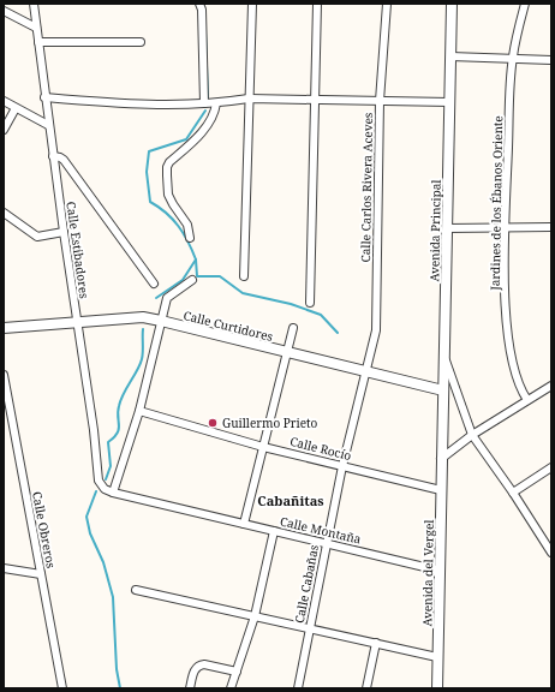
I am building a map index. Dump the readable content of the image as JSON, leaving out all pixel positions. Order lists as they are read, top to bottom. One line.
{"streets":{"street":["Calle Carlos Rivera Aceves","Jardines de los Ébanos Oriente","Avenida Principal","Calle Estibadores","Calle Curtidores","Calle Rocío","Calle Obreros","Calle Montaña","Avenida del Vergel","Calle Cabañas"]},"crossings":[["Calle Carlos Rivera Aceves","Calle Curtidores"],["Calle Carlos Rivera Aceves","Calle Cabañas"],["Avenida Principal","Calle Curtidores"],["Avenida Principal","Avenida del Vergel"],["Calle Estibadores","Calle Curtidores"],["Calle Estibadores","Calle Montaña"],["Calle Curtidores","Calle Cabañas"],["Calle Rocío","Avenida del Vergel"],["Calle Rocío","Calle Cabañas"],["Calle Montaña","Avenida del Vergel"],["Calle Montaña","Calle Cabañas"]],"districts":["Cabañitas"],"places":["Guillermo Prieto"]}
